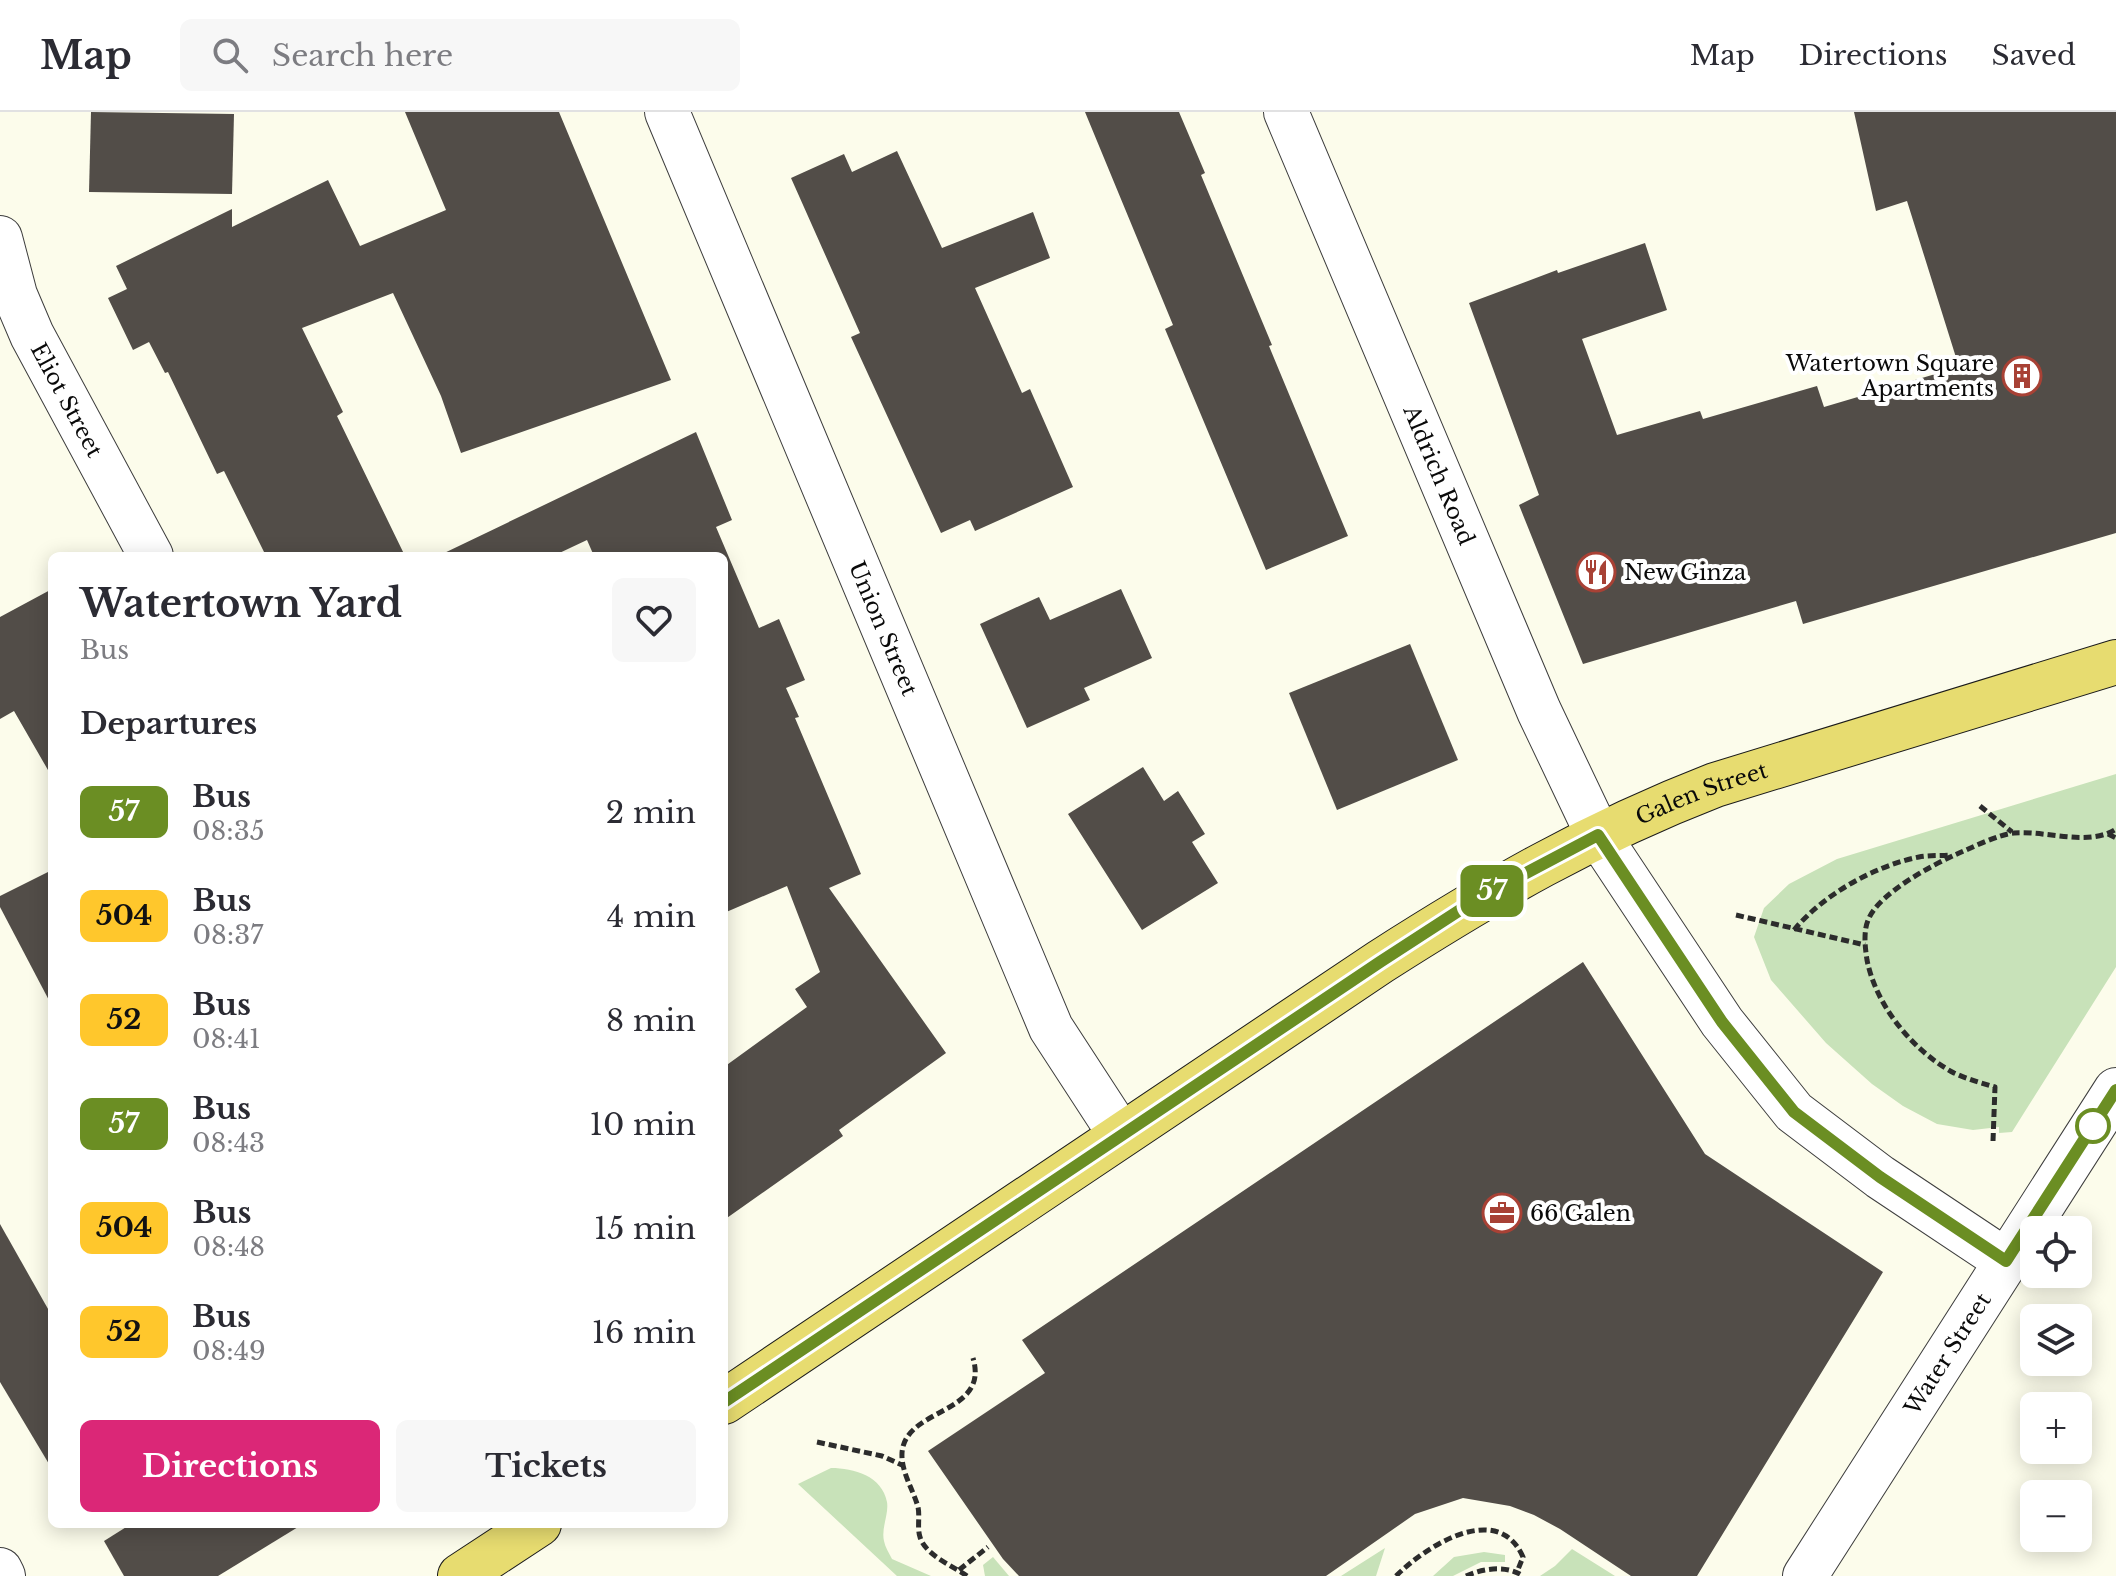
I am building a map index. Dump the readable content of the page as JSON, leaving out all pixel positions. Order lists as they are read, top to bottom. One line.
{"streets":{"main road":["Galen Street"],"street":["Eliot Street","Aldrich Road","Union Street","Water Street"]},"crossings":[["Aldrich Road","Galen Street"],["Aldrich Road","Water Street"],["Union Street","Galen Street"]],"places":{"building":["Watertown Square Apartments"],"restaurant":["New Ginza"],"office":["66 Galen"]},"lines":["bus line 57"],"page":{"header":"Map","search":"Search here","nav":["Map","Directions","Saved"],"on_map":"57","heading":[["Watertown Yard","Bus"],"Departures"],"list":[{"mark":"57","name":"Bus","note":"08:35","value":"2 min"},{"mark":"504","name":"Bus","note":"08:37","value":"4 min"},{"mark":"52","name":"Bus","note":"08:41","value":"8 min"},{"mark":"57","name":"Bus","note":"08:43","value":"10 min"},{"mark":"504","name":"Bus","note":"08:48","value":"15 min"},{"mark":"52","name":"Bus","note":"08:49","value":"16 min"}],"map_buttons":["+","−"],"buttons":["Directions","Tickets"]}}
